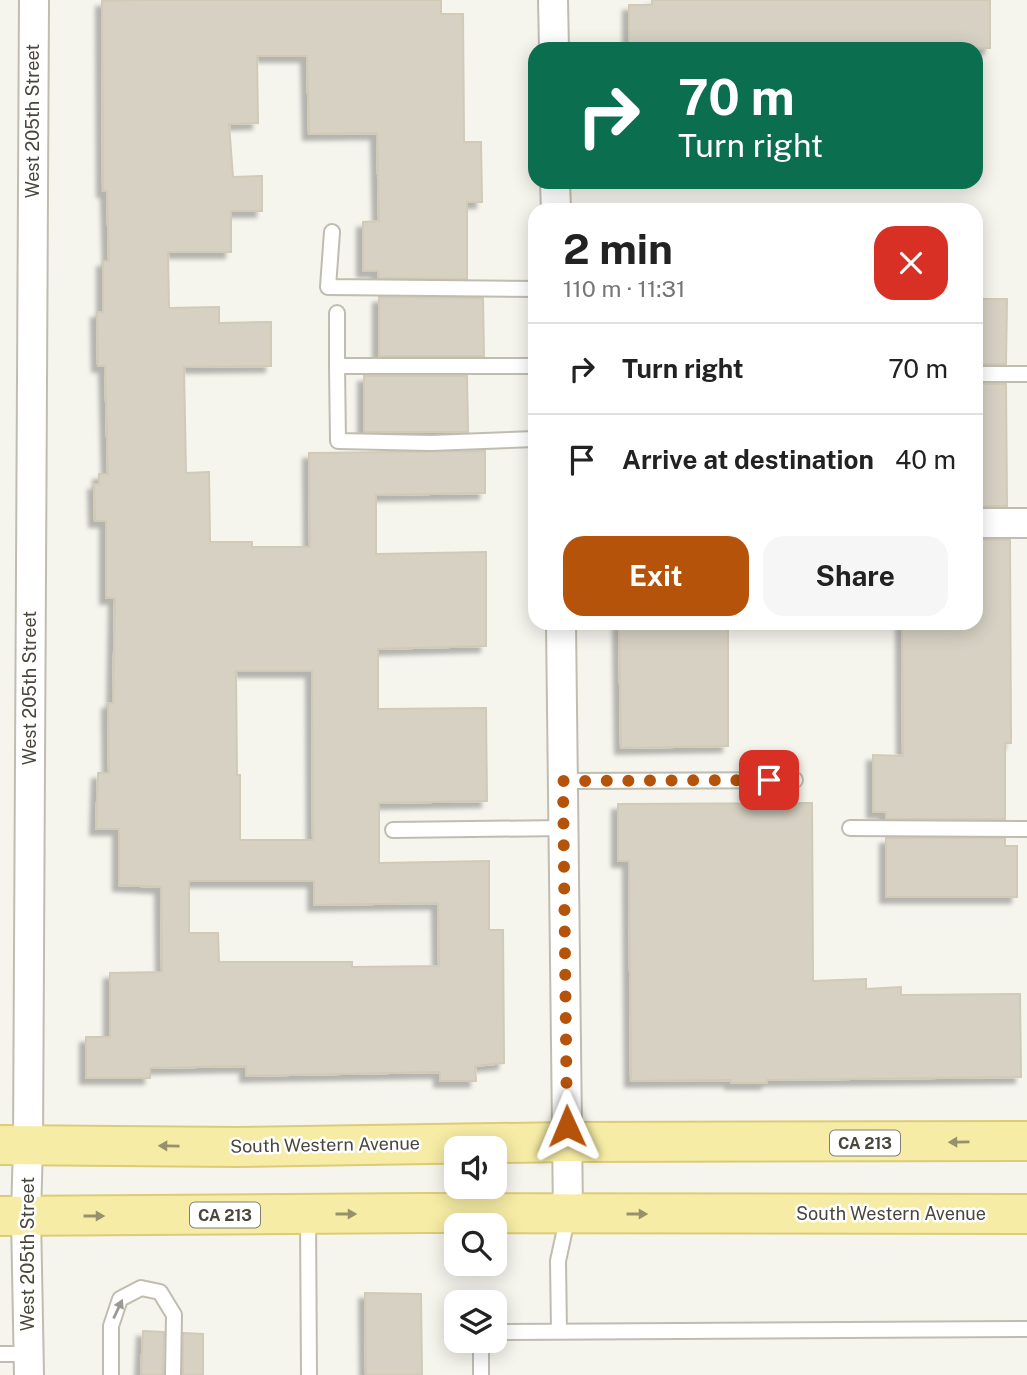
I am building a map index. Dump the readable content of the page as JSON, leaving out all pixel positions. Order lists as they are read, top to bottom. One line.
{"streets":{"main road":["CA 213","South Western Avenue"],"street":["West 205th Street"]},"crossings":[["West 205th Street","South Western Avenue"]],"page":{"turn":["70 m","Turn right"],"heading":["2 min","110 m · 11:31"],"list":[{"name":"Turn right","value":"70 m"},{"name":"Arrive at destination","value":"40 m"}],"buttons":["Exit","Share"]}}
